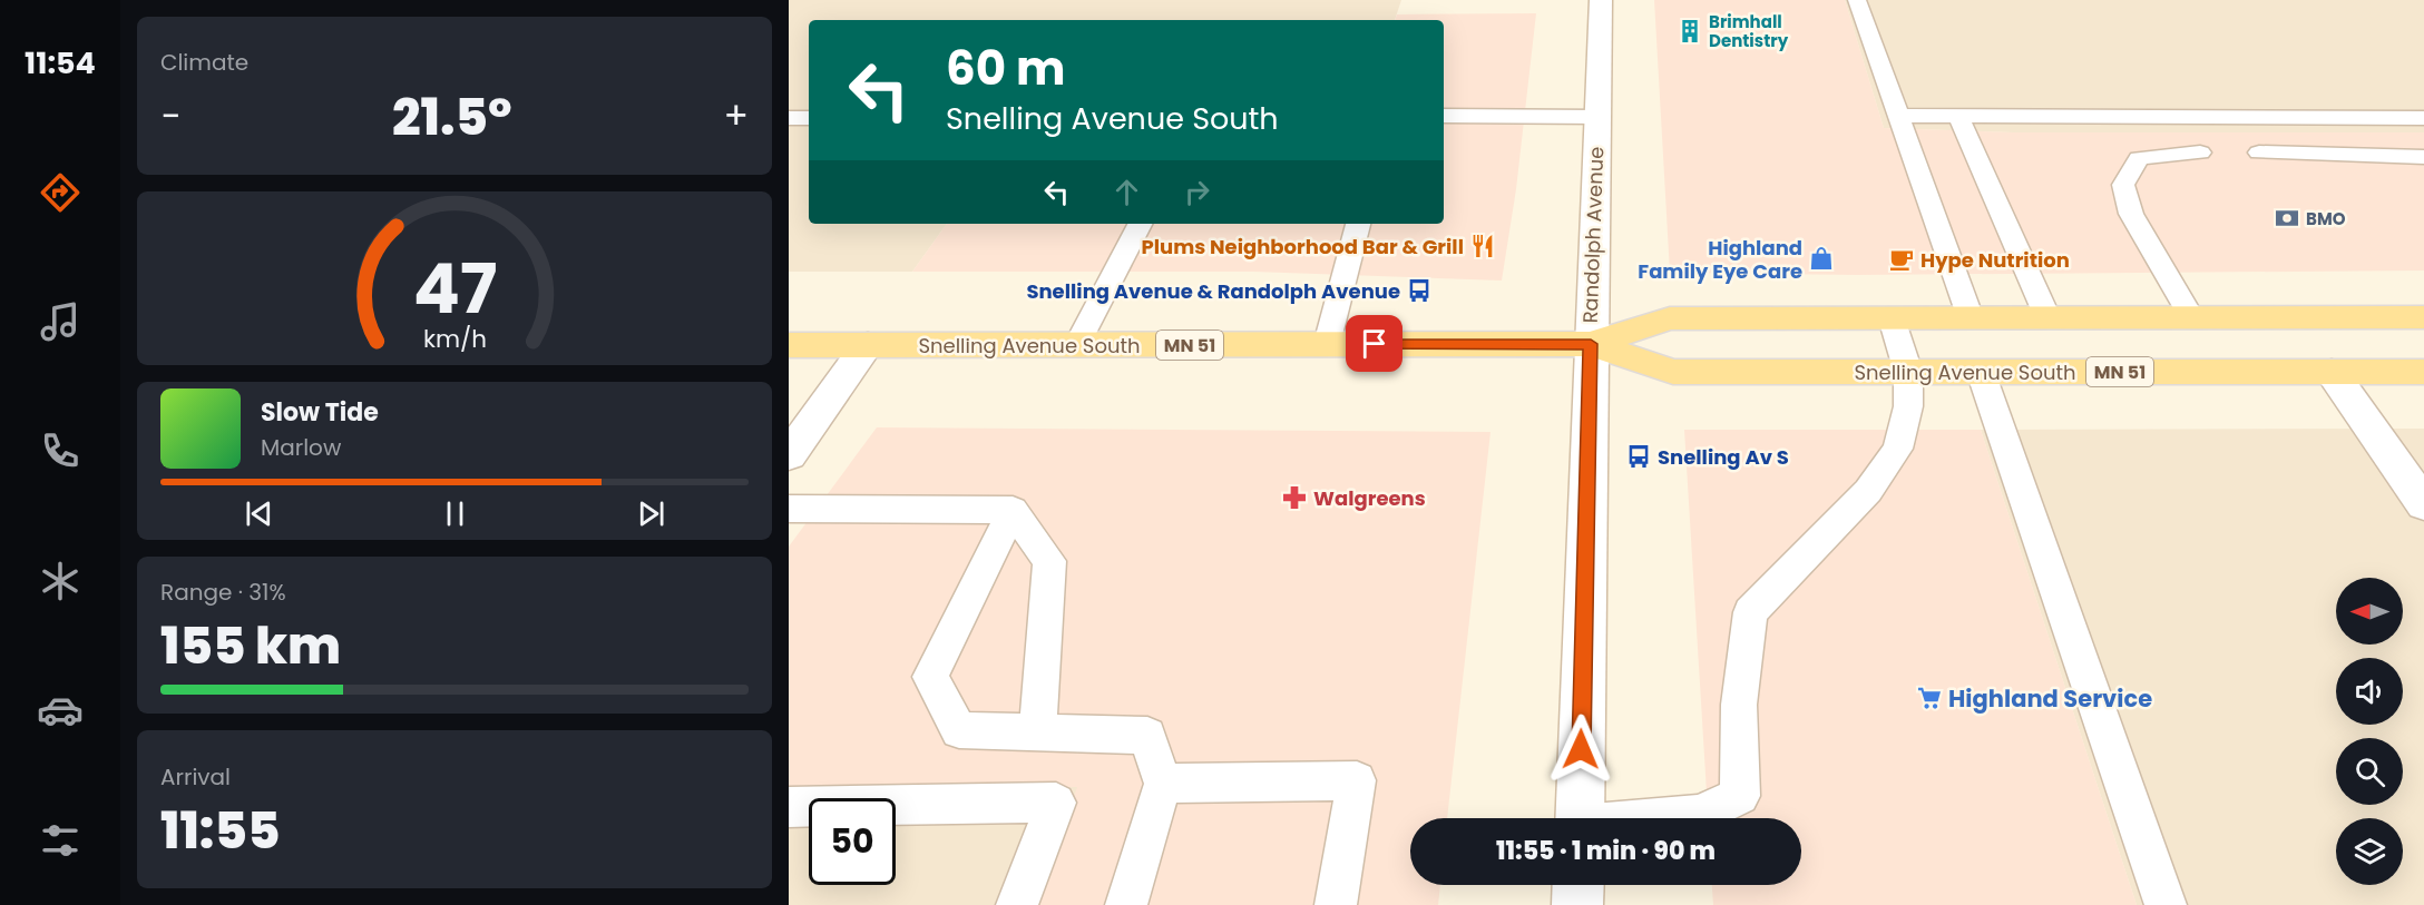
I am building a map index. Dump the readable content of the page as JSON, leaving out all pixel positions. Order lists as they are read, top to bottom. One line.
{"streets":{"main road":["Randolph Avenue","Snelling Avenue South","MN 51"]},"crossings":[["Randolph Avenue","Snelling Avenue South"]],"places":{"building":["Brimhall Dentistry"],"bank":["BMO"],"restaurant":["Plums Neighborhood Bar & Grill"],"shop":["Highland Family Eye Care"],"cafe":["Hype Nutrition"],"bus stop":["Snelling Avenue & Randolph Avenue","Snelling Av S"],"pharmacy":["Walgreens"],"supermarket":["Highland Service"]},"north":"left","page":{"tabs":"11:54","tile":["Climate",["Range · 31%","155 km"],["Arrival","11:55"]],"turn":["60 m","Snelling Avenue South"],"heat":["−","21.5°","+"],"song":["Slow Tide","Marlow"],"limit":"50","trip":"11:55 · 1 min · 90 m","gauge":["47","km/h"]}}
